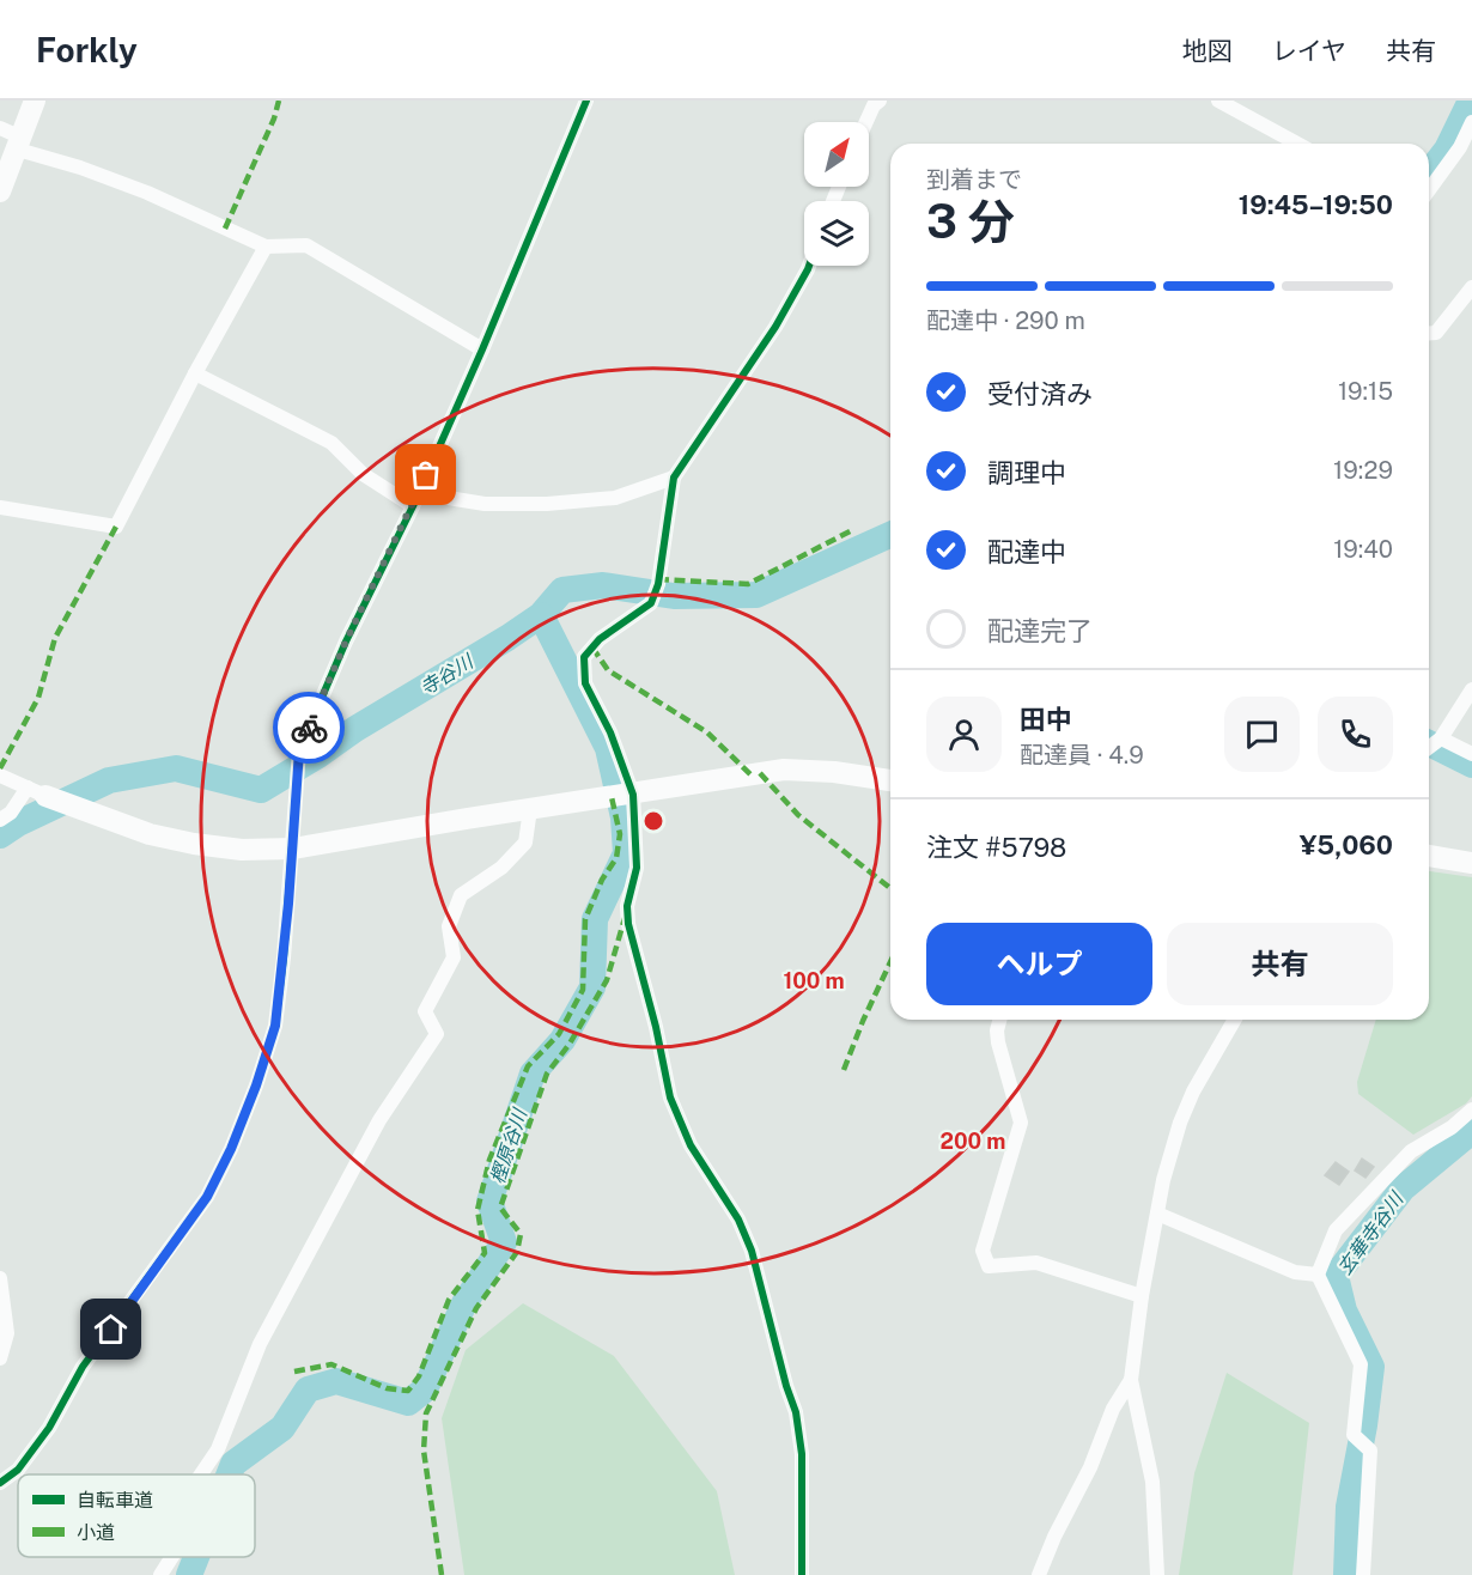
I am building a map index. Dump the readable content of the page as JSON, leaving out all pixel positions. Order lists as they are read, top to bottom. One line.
{"water":["寺谷川","樫原谷川","玄華寺谷川"],"legend":["自転車道","小道"],"north":"top right","page":{"header":"Forkly","nav":["地図","レイヤ","共有"],"heading":["3 分","到着まで","19:45–19:50"],"panel":["田中","配達員 · 4.9","注文 #5798","¥5,060"],"bar":"配達中 · 290 m","list":[["受付済み","19:15"],["調理中","19:29"],["配達中","19:40"],"配達完了"],"buttons":["ヘルプ","共有"]},"rings":["100 m","200 m"]}
